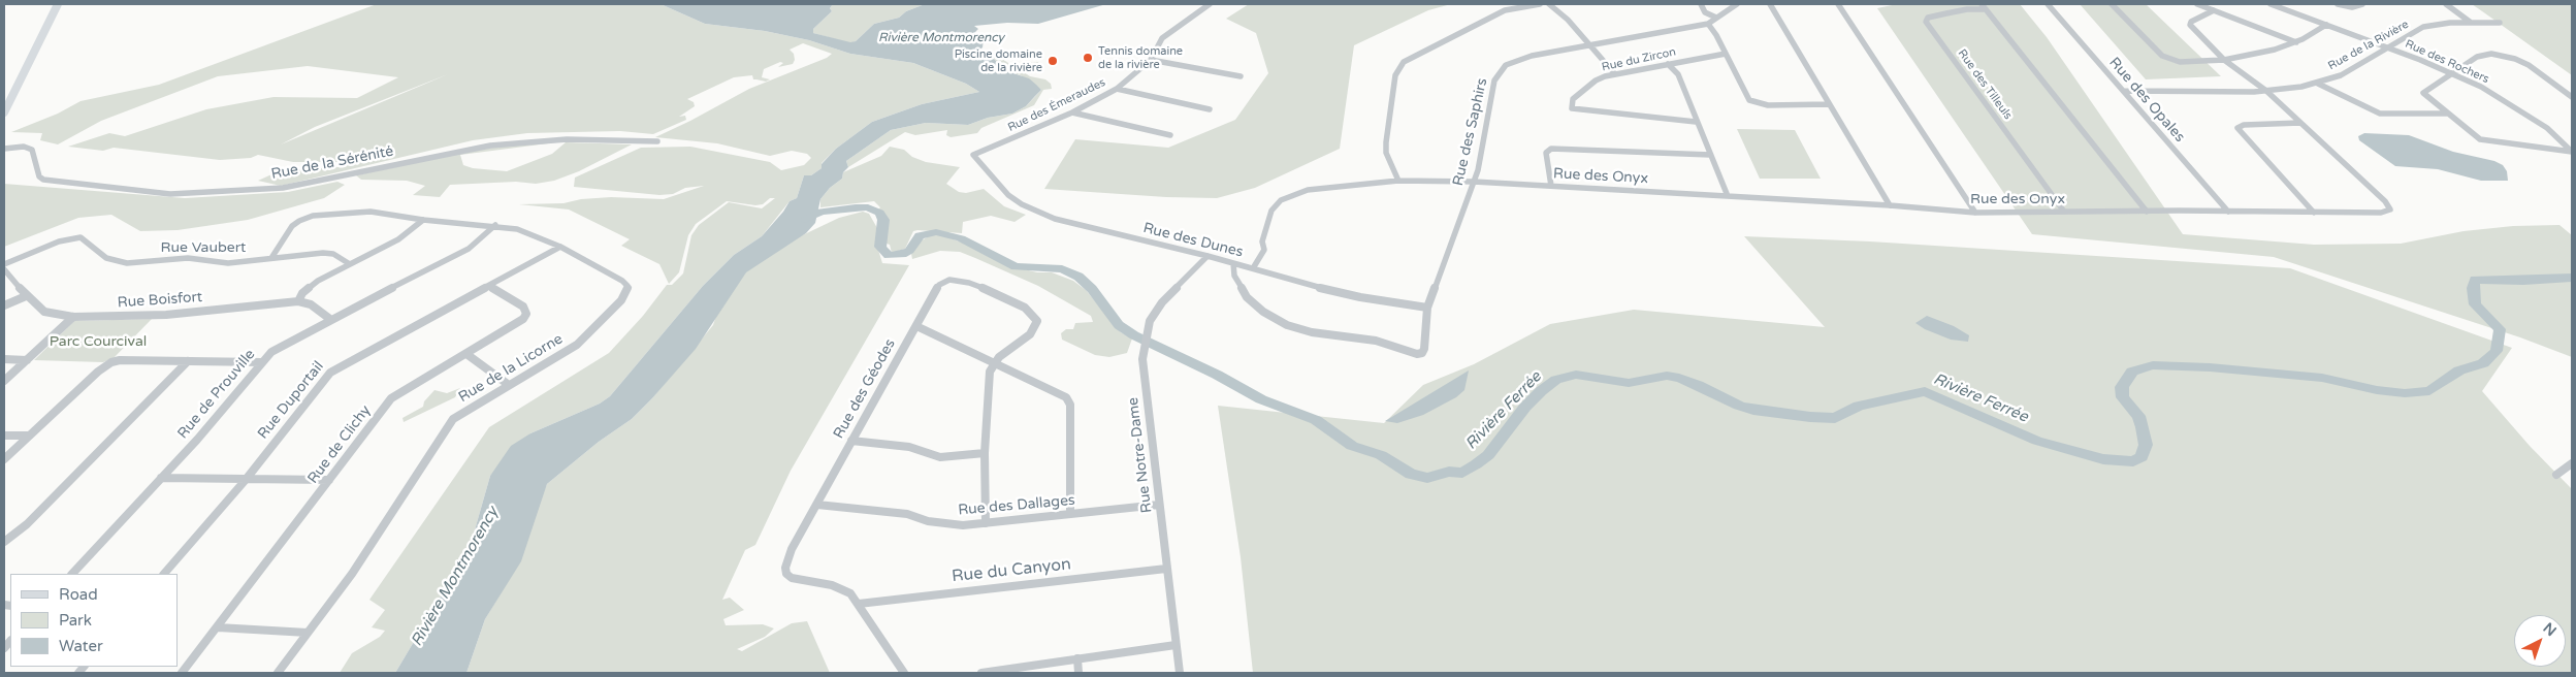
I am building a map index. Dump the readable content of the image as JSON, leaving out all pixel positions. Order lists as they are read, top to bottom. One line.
{"streets":{"street":["Rue de la Rivière","Rue du Zircon","Rue des Rochers","Rue des Tilleuls","Rue des Opales","Rue des Émeraudes","Rue des Saphirs","Rue de la Sérénité","Rue des Onyx","Rue des Dunes","Rue Vaubert","Rue Boisfort","Rue de la Licorne","Rue des Géodes","Rue de Prouville","Rue Duportail","Rue de Clichy","Rue Notre-Dame","Rue des Dallages","Rue du Canyon"]},"crossings":[["Rue de la Rivière","Rue des Rochers"],["Rue de la Rivière","Rue des Opales"],["Rue de la Rivière","Rue des Onyx"],["Rue des Tilleuls","Rue des Onyx"],["Rue des Opales","Rue des Onyx"],["Rue des Émeraudes","Rue des Dunes"],["Rue des Saphirs","Rue des Onyx"],["Rue des Saphirs","Rue des Dunes"],["Rue des Onyx","Rue des Dunes"],["Rue des Dunes","Rue Notre-Dame"],["Rue Vaubert","Rue de la Licorne"],["Rue de la Licorne","Rue de Prouville"],["Rue de la Licorne","Rue Duportail"],["Rue des Géodes","Rue des Dallages"],["Rue des Géodes","Rue du Canyon"],["Rue Duportail","Rue de Clichy"],["Rue Notre-Dame","Rue des Dallages"],["Rue Notre-Dame","Rue du Canyon"]],"water":["Rivière Montmorency","Rivière Ferrée"],"parks":["Parc Courcival"],"places":["Tennis domaine de la rivière","Piscine domaine de la rivière"],"legend":["Road","Park","Water"],"north":"top right"}
